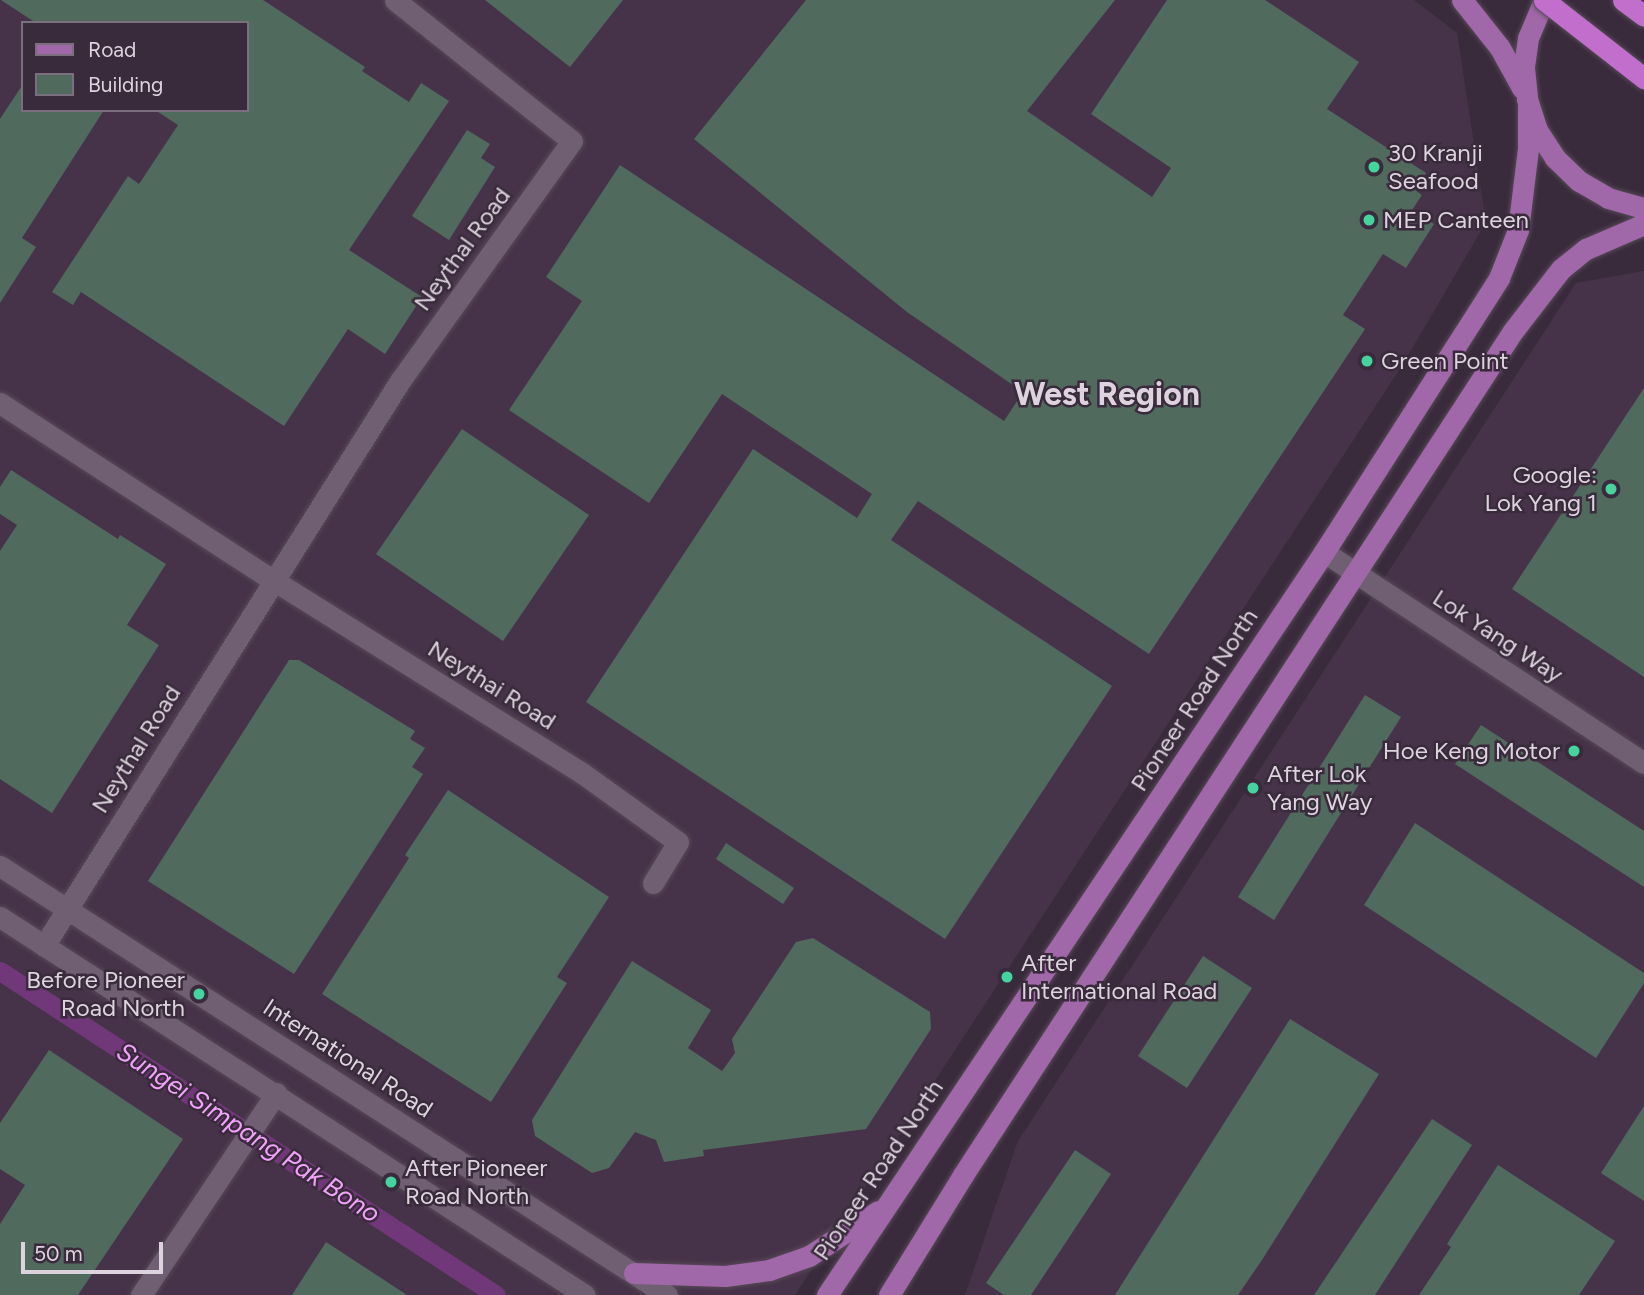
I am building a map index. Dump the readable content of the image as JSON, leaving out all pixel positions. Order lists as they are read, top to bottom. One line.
{"streets":{"main road":["Pioneer Road North"],"street":["Neythal Road","Lok Yang Way","Neythai Road","International Road"]},"crossings":[["Neythal Road","Neythai Road"],["Neythal Road","International Road"],["Lok Yang Way","Pioneer Road North"]],"districts":["West Region"],"water":["Sungei Simpang Pak Bono"],"places":["30 Kranji Seafood","MEP Canteen","Green Point","Google: Lok Yang 1","Hoe Keng Motor","After Lok Yang Way","After International Road","Before Pioneer Road North","After Pioneer Road North"],"legend":["Road","Building"],"scale_bar":"50 m"}
